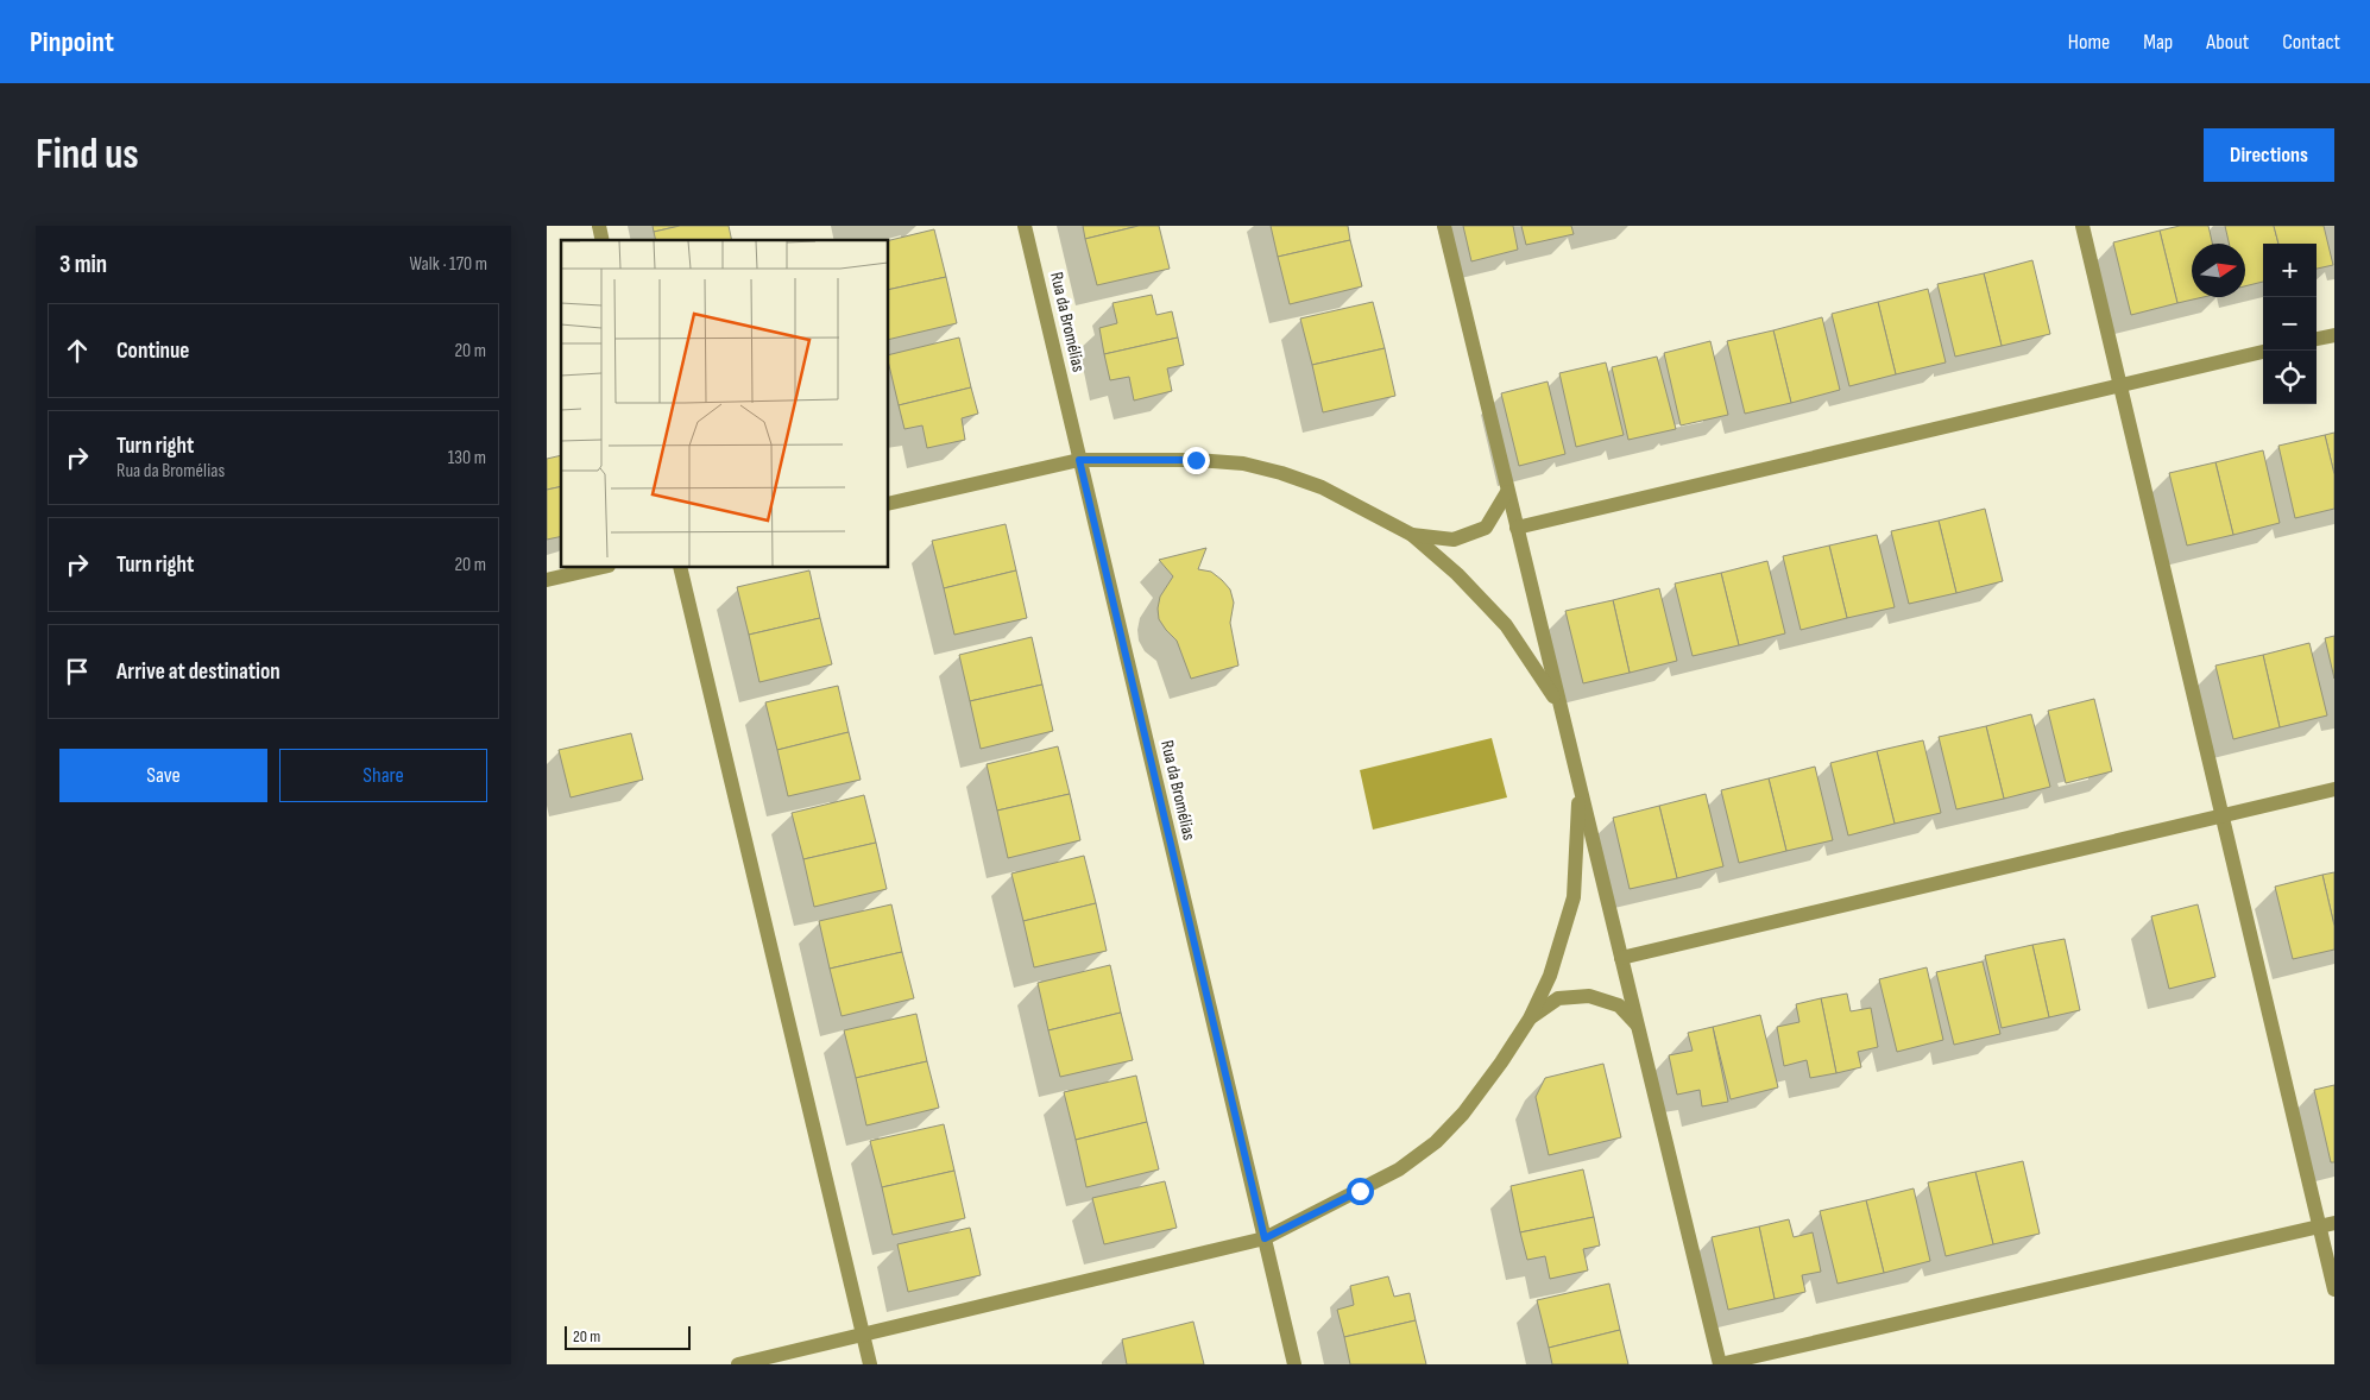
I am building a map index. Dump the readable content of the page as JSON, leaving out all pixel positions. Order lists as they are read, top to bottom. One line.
{"streets":{"street":["Rua da Bromélias"]},"scale_bar":"20 m","north":"right","page":{"header":"Pinpoint","nav":["Home","Map","About","Contact"],"buttons":["Directions",["Save","Share"]],"title":"Find us","heading":["3 min","Walk · 170 m"],"map_buttons":["+","−"],"list":[["Continue","20 m"],["Turn right","Rua da Bromélias","130 m"],["Turn right","20 m"],"Arrive at destination"],"scale":"20 m"}}
